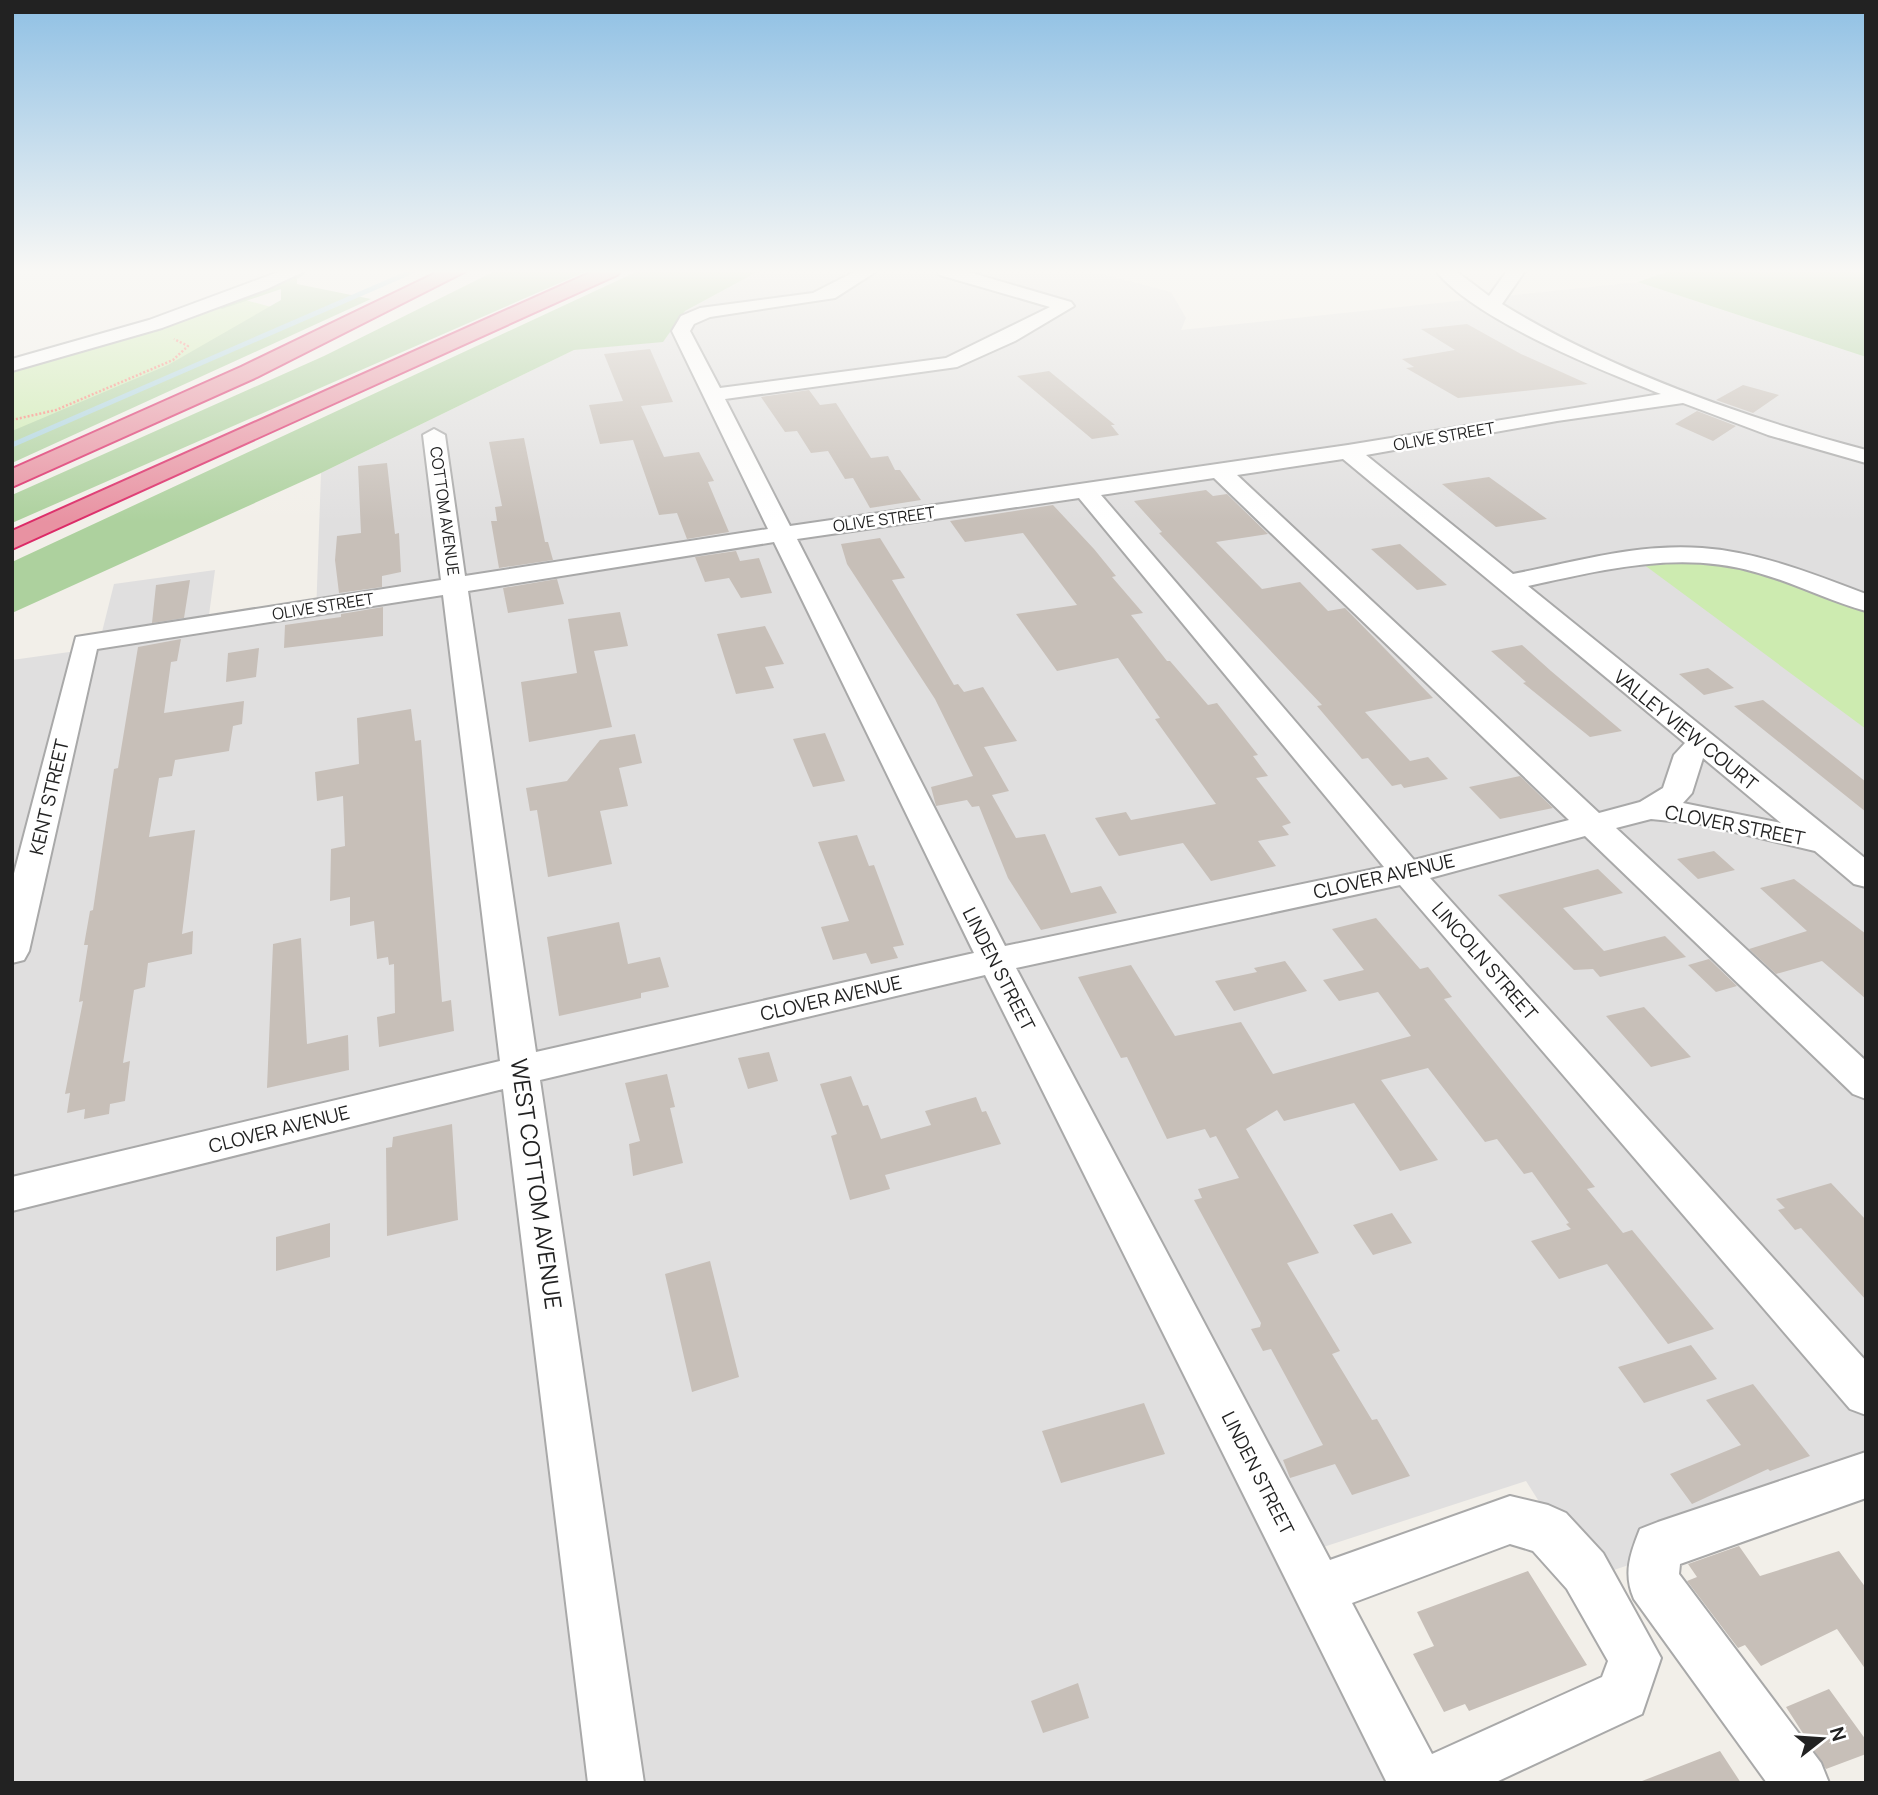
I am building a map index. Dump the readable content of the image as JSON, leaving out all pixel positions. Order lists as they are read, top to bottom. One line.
{"streets":{"street":["OLIVE STREET","COTTOM AVENUE","VALLEY VIEW COURT","KENT STREET","CLOVER STREET","CLOVER AVENUE","LINCOLN STREET","LINDEN STREET","WEST COTTOM AVENUE"]},"crossings":[["OLIVE STREET","COTTOM AVENUE"],["OLIVE STREET","VALLEY VIEW COURT"],["OLIVE STREET","KENT STREET"],["OLIVE STREET","LINCOLN STREET"],["OLIVE STREET","LINDEN STREET"],["OLIVE STREET","WEST COTTOM AVENUE"],["COTTOM AVENUE","WEST COTTOM AVENUE"],["VALLEY VIEW COURT","CLOVER STREET"],["CLOVER STREET","CLOVER AVENUE"],["CLOVER AVENUE","LINCOLN STREET"],["CLOVER AVENUE","LINDEN STREET"],["CLOVER AVENUE","WEST COTTOM AVENUE"]],"north":"right"}
